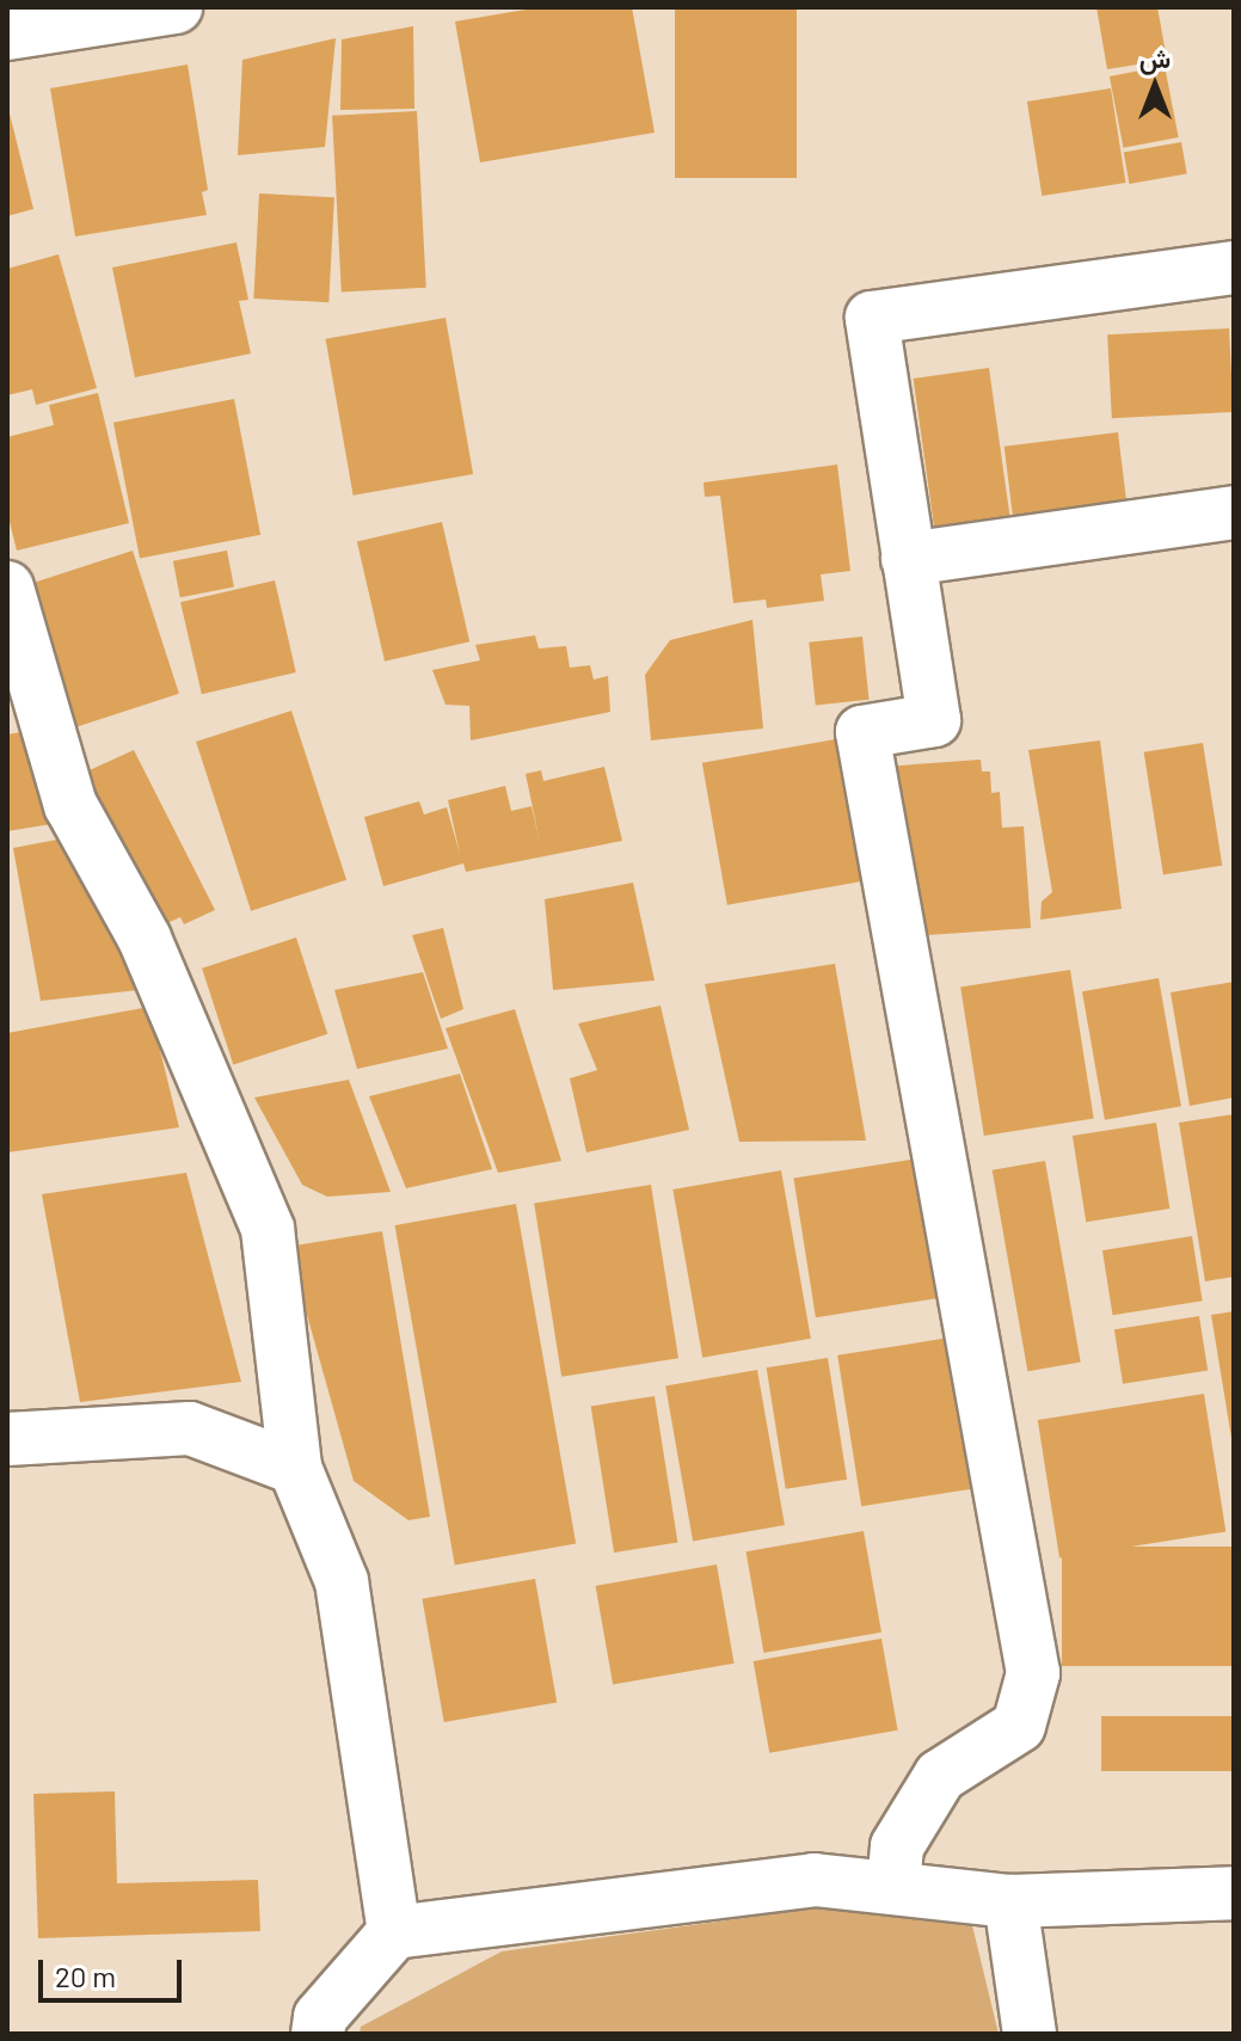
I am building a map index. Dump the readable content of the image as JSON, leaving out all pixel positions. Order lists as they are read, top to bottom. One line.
{"scale_bar":"20 m","north":"top"}
